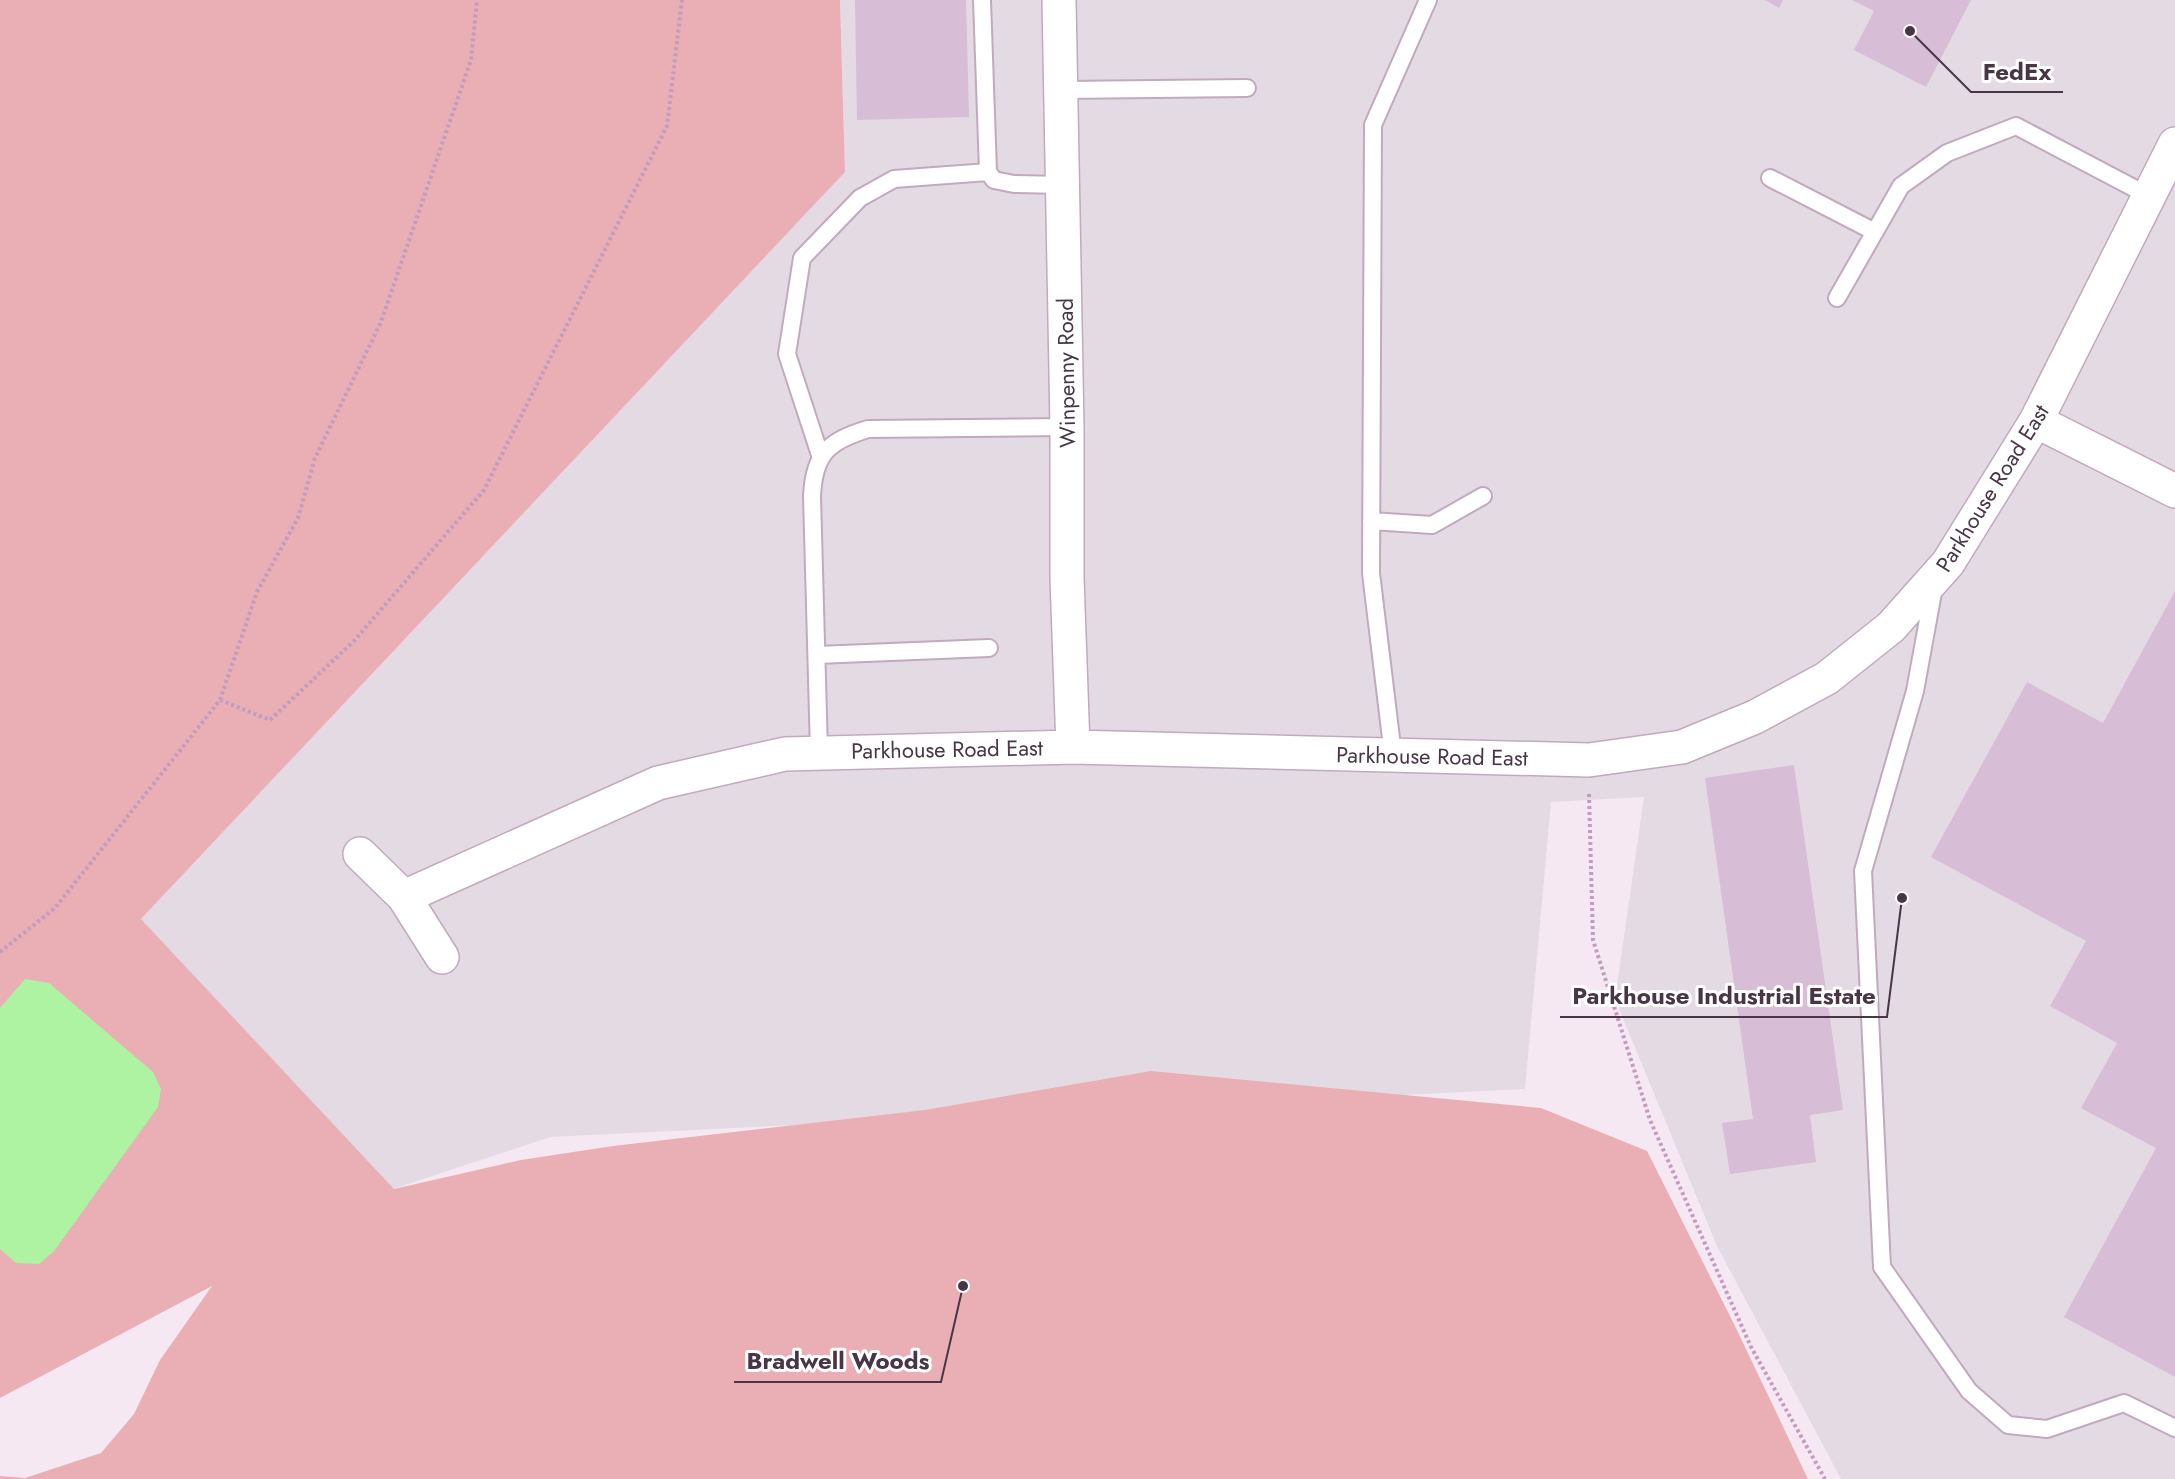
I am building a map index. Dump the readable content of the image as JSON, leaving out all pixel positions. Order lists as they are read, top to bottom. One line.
{"streets":{"street":["Winpenny Road","Parkhouse Road East"]},"crossings":[["Winpenny Road","Parkhouse Road East"]],"places":["FedEx","Parkhouse Industrial Estate","Bradwell Woods"]}
